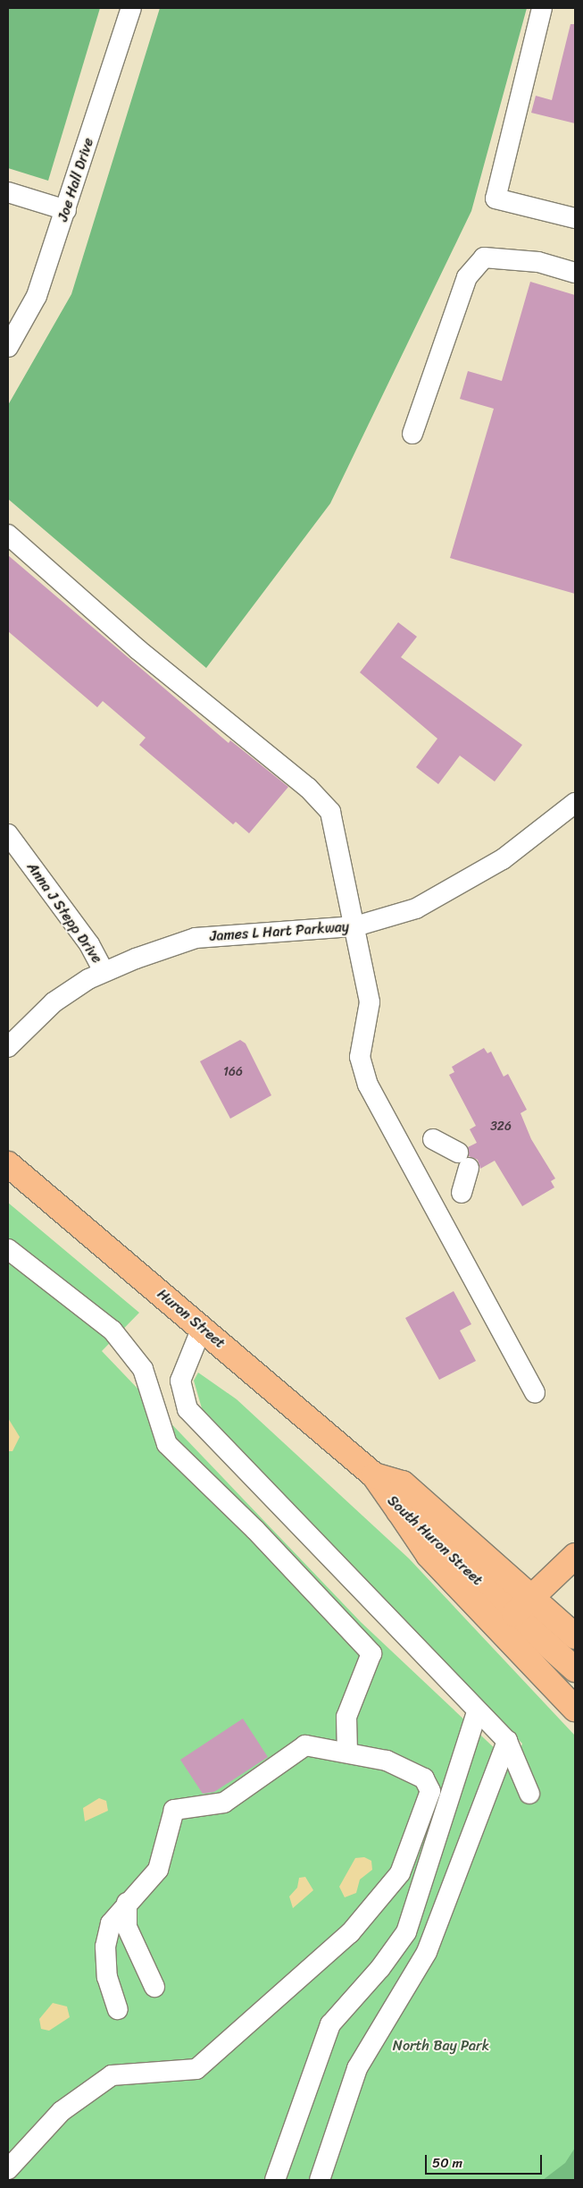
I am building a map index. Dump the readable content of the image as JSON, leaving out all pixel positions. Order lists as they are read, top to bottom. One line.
{"streets":{"main road":["Huron Street","South Huron Street"],"street":["Joe Hall Drive","Anna J Stepp Drive","James L Hart Parkway"]},"crossings":[["Anna J Stepp Drive","James L Hart Parkway"],["Huron Street","South Huron Street"]],"parks":["North Bay Park"],"house_numbers":["166","326"],"scale_bar":"50 m"}
